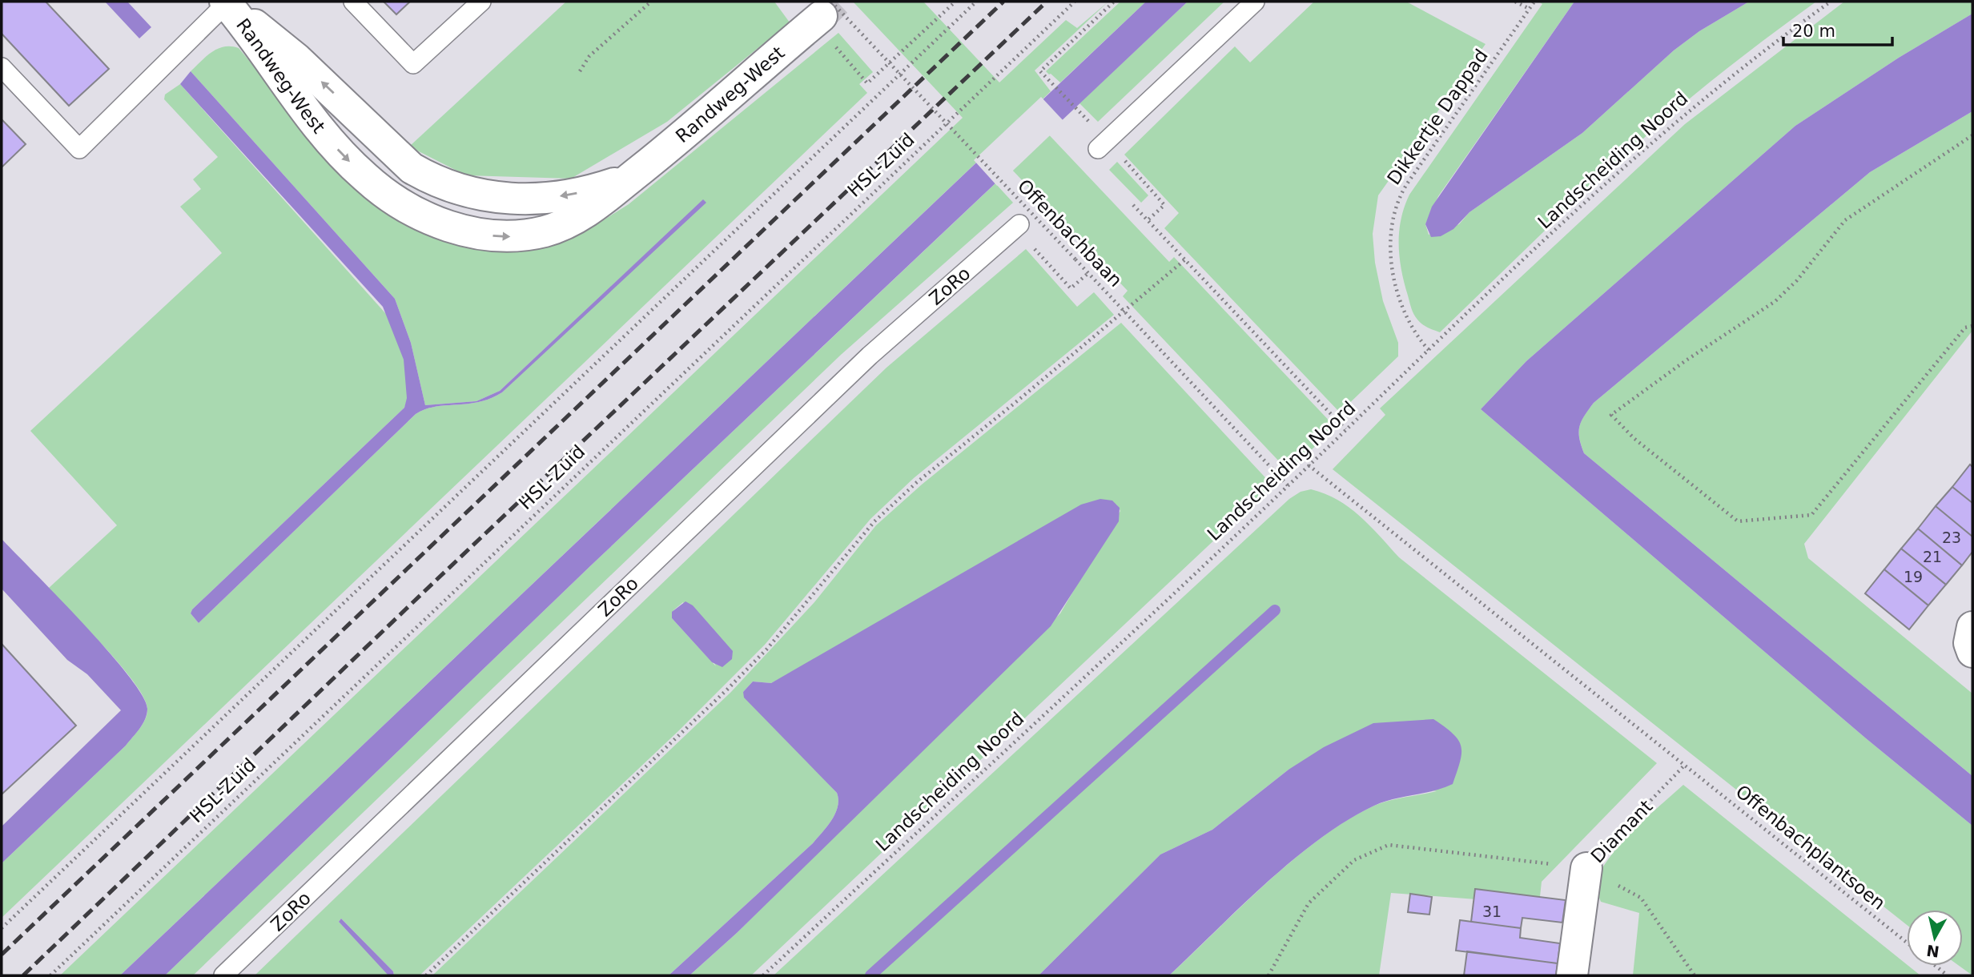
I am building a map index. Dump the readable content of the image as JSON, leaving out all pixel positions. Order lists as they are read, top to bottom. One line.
{"streets":{"main road":["Randweg-West","Diamant"],"lane":["ZoRo"],"path":["Dikkertje Dappad","Landscheiding Noord","HSL-Zuid","Offenbachbaan","Offenbachplantsoen"]},"crossings":[["Randweg-West","Offenbachbaan"],["Dikkertje Dappad","Landscheiding Noord"],["Landscheiding Noord","Offenbachbaan"],["Landscheiding Noord","Offenbachplantsoen"],["Diamant","Offenbachplantsoen"]],"house_numbers":["23","21","19","31"],"scale_bar":"20 m","north":"bottom"}
